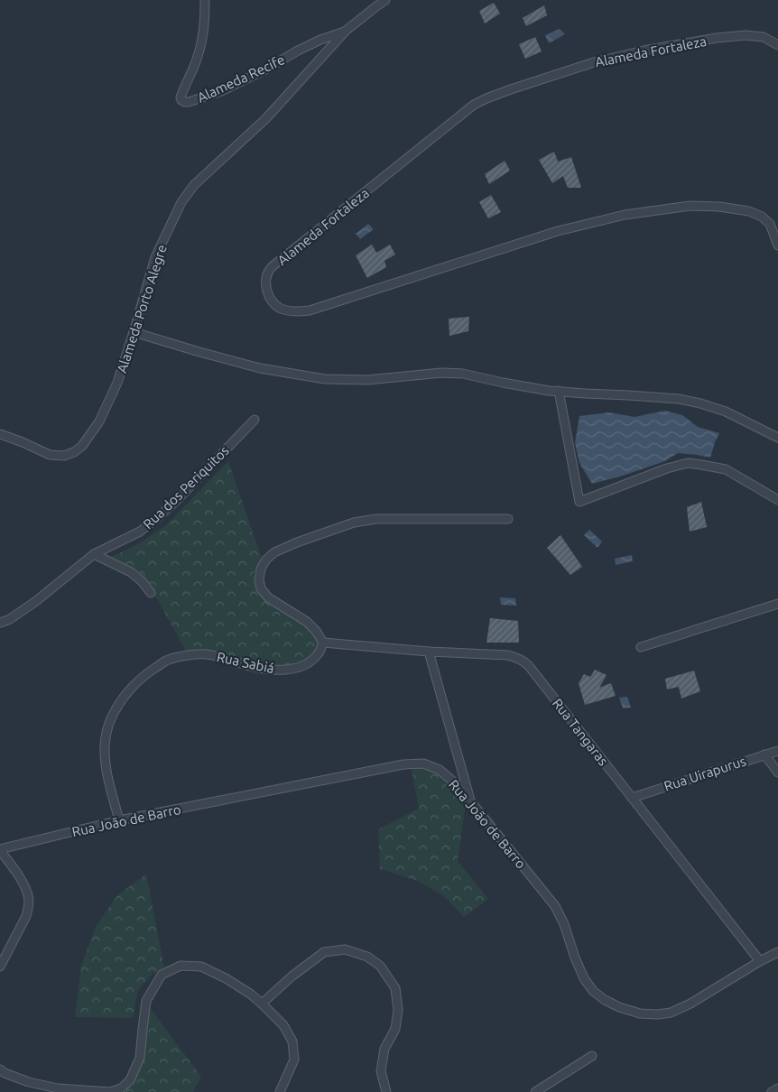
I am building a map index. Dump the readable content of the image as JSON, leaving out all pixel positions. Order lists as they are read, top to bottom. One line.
{"streets":{"street":["Alameda Fortaleza","Alameda Recife","Alameda Porto Alegre","Rua dos Periquitos","Rua Sabiá","Rua Tangaras","Rua Uirapurus","Rua João de Barro"]},"crossings":[["Alameda Recife","Alameda Porto Alegre"],["Rua Sabiá","Rua Tangaras"],["Rua Sabiá","Rua João de Barro"],["Rua Tangaras","Rua Uirapurus"],["Rua Tangaras","Rua João de Barro"]]}
